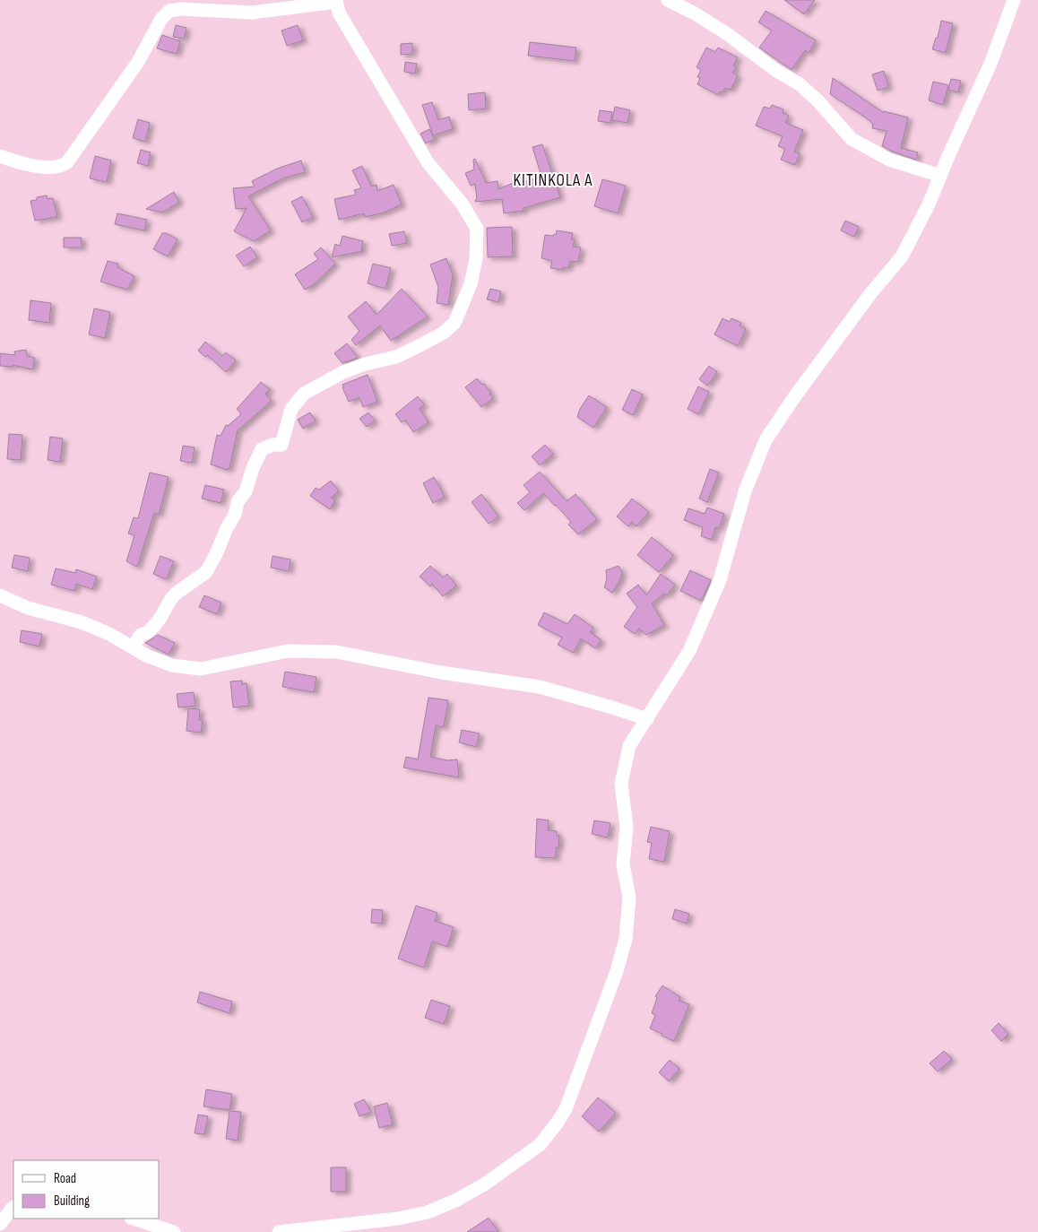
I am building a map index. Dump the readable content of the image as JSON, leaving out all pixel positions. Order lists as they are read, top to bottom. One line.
{"districts":["KITINKOLA A"],"legend":["Road","Building"]}
